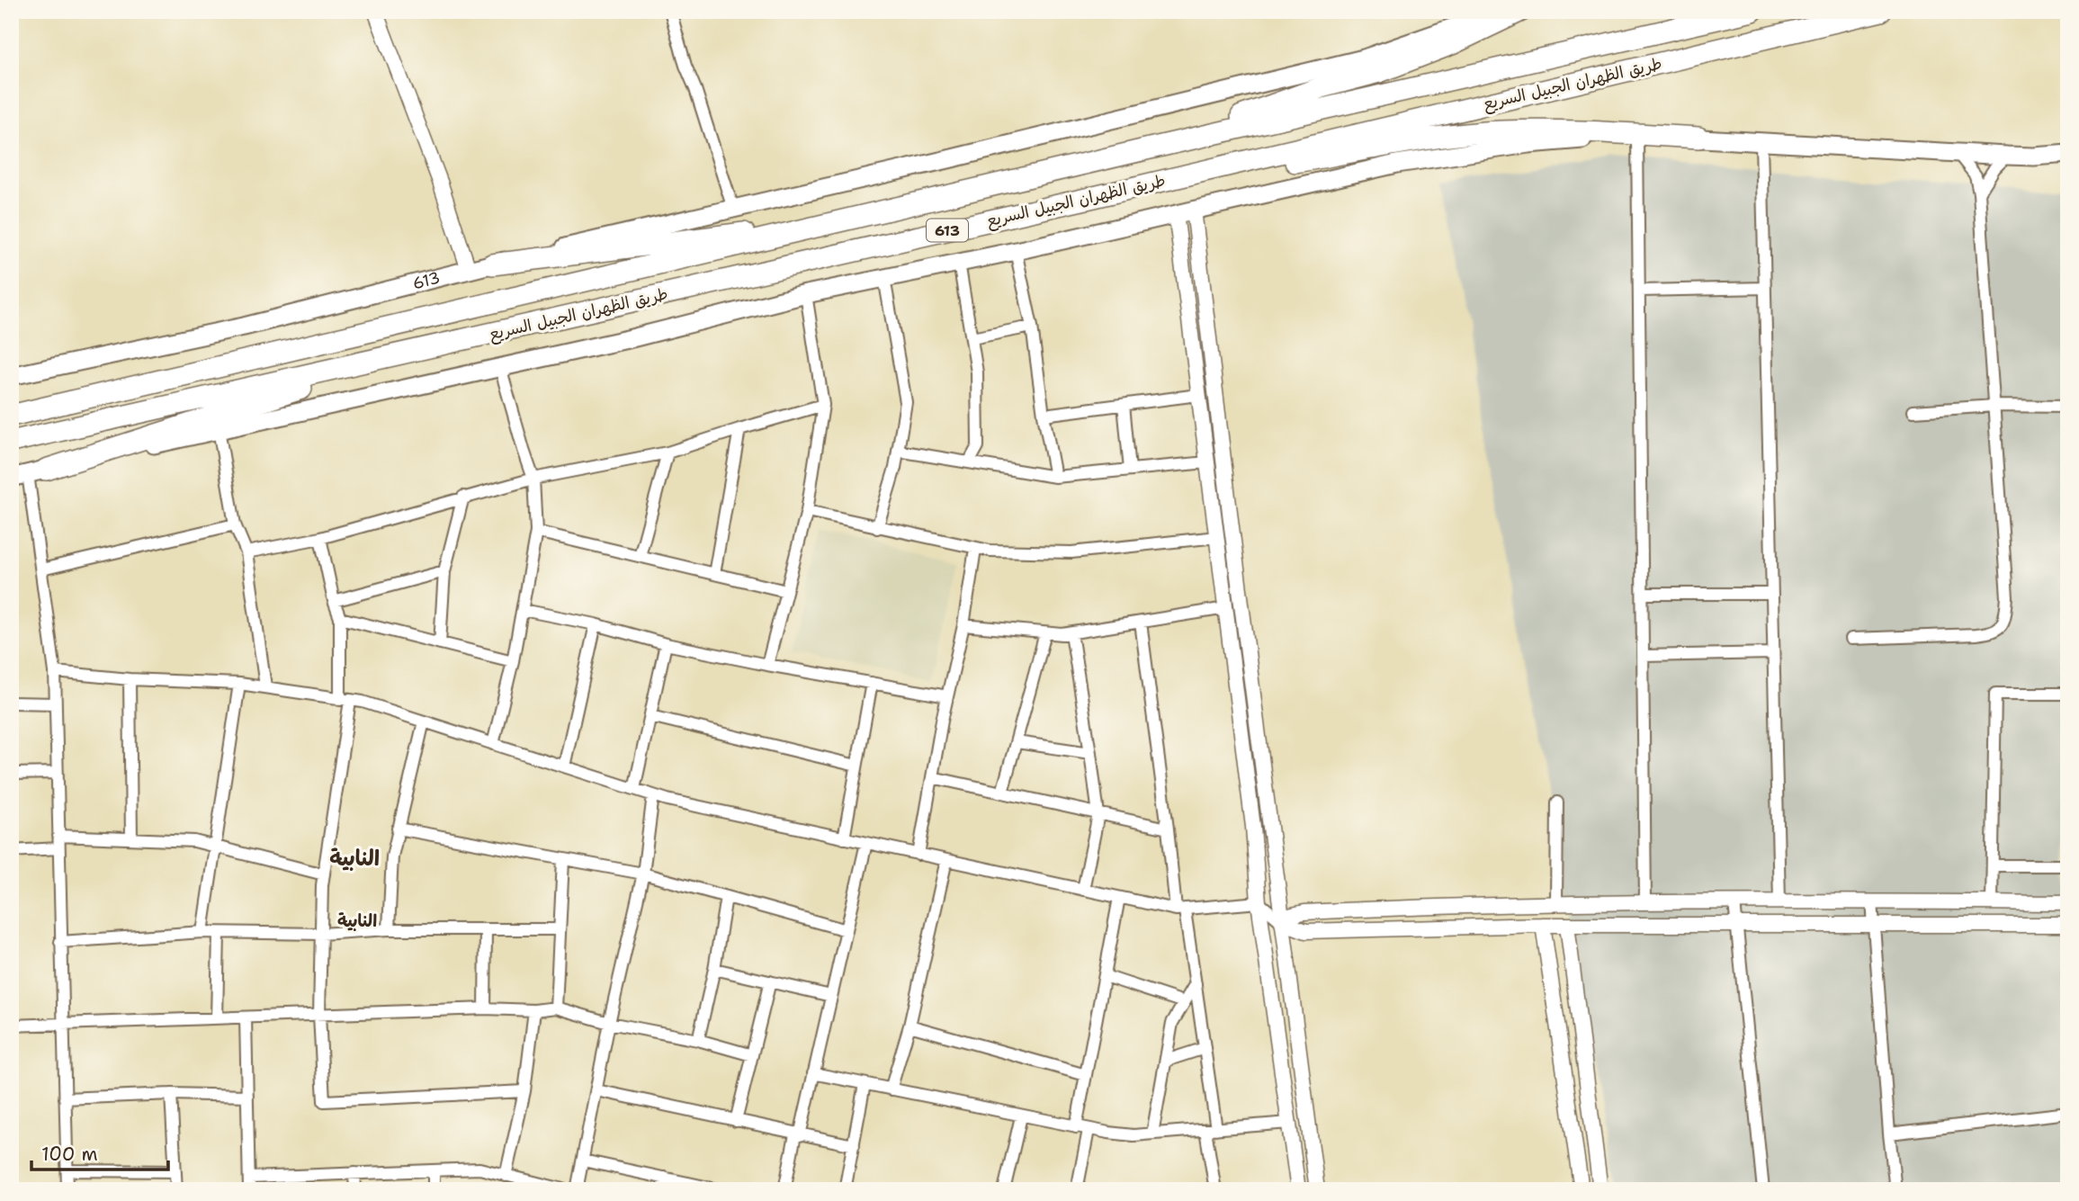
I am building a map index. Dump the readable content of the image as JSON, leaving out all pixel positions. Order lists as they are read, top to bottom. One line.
{"streets":{"highway":["طريق الظهران الجبيل السريع","613"]},"districts":["النابية","النابية"],"scale_bar":"100 m"}
